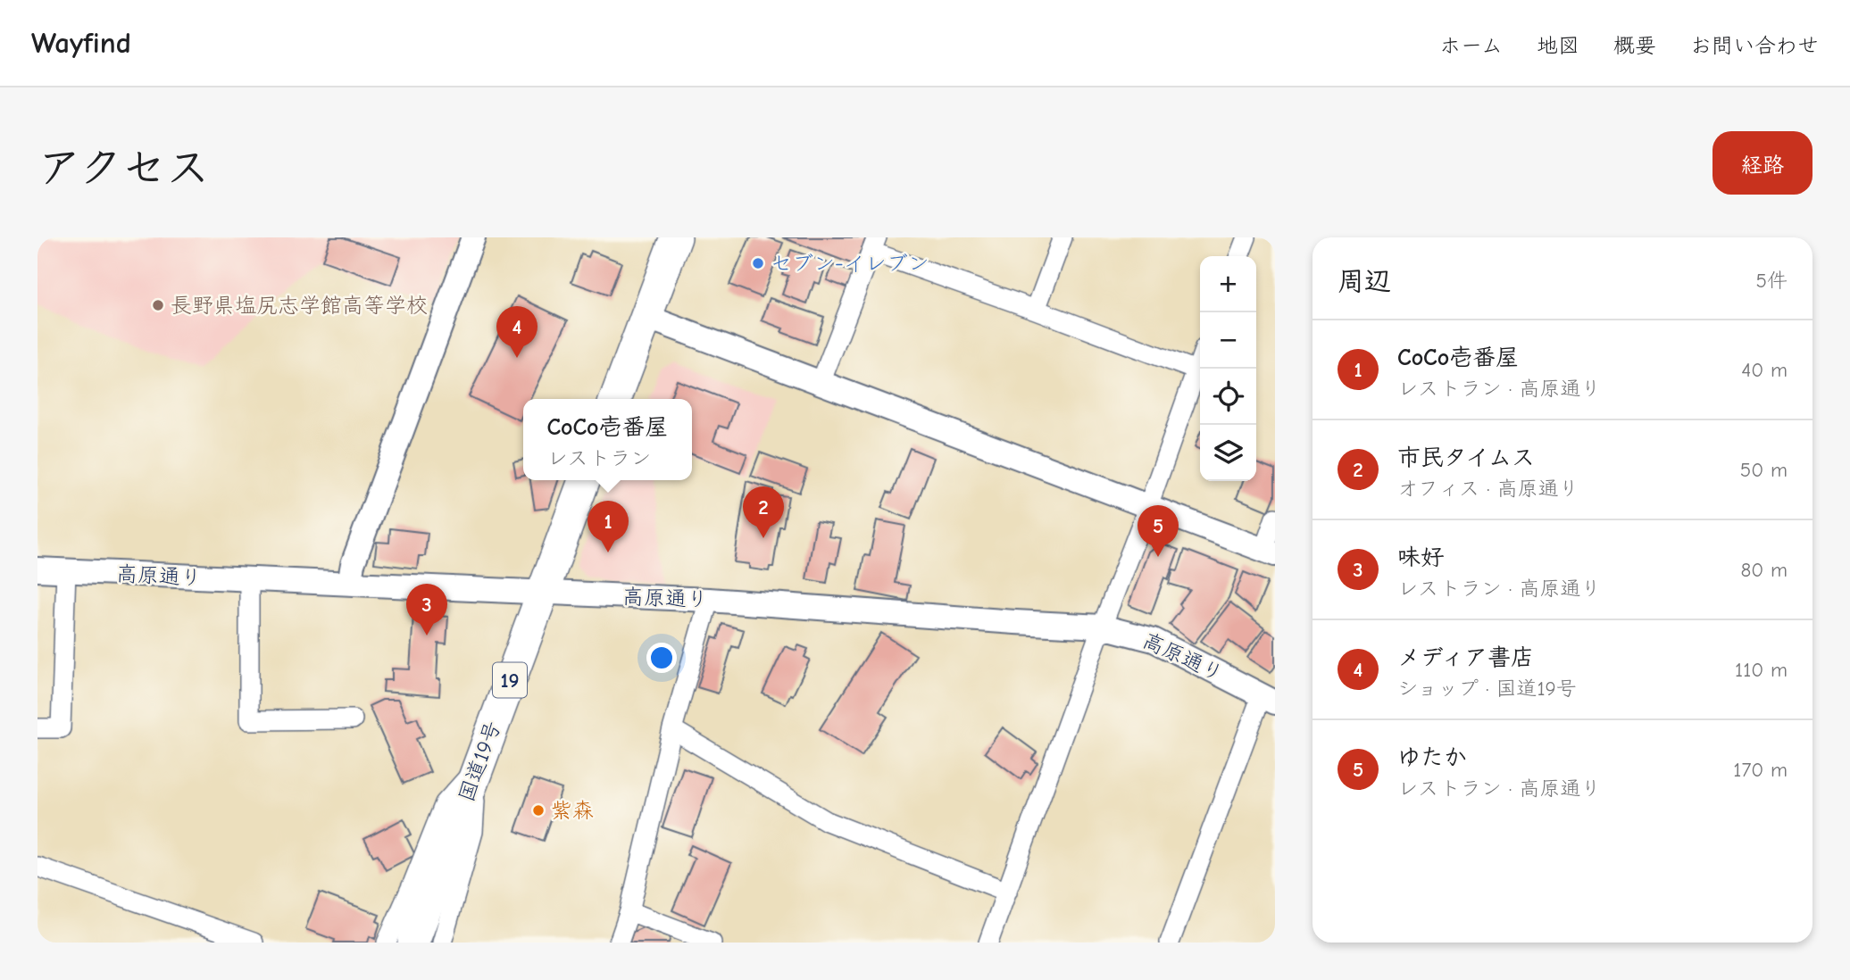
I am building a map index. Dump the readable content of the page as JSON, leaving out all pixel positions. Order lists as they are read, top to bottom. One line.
{"streets":{"highway":["19","国道19号"],"street":["高原通り"]},"crossings":[["高原通り","国道19号"]],"places":["セブン-イレブン","長野県塩尻志学館高等学校","紫森"],"page":{"header":"Wayfind","nav":["ホーム","地図","概要","お問い合わせ"],"title":"アクセス","buttons":"経路","heading":["周辺","5件"],"map_buttons":["+","−"],"pins":["4","2","1","5","3"],"list":[{"mark":"1","name":"CoCo壱番屋","note":"レストラン · 高原通り","value":"40 m"},{"mark":"2","name":"市民タイムス","note":"オフィス · 高原通り","value":"50 m"},{"mark":"3","name":"味好","note":"レストラン · 高原通り","value":"80 m"},{"mark":"4","name":"メディア書店","note":"ショップ · 国道19号","value":"110 m"},{"mark":"5","name":"ゆたか","note":"レストラン · 高原通り","value":"170 m"}],"popup":["CoCo壱番屋","レストラン"]}}
